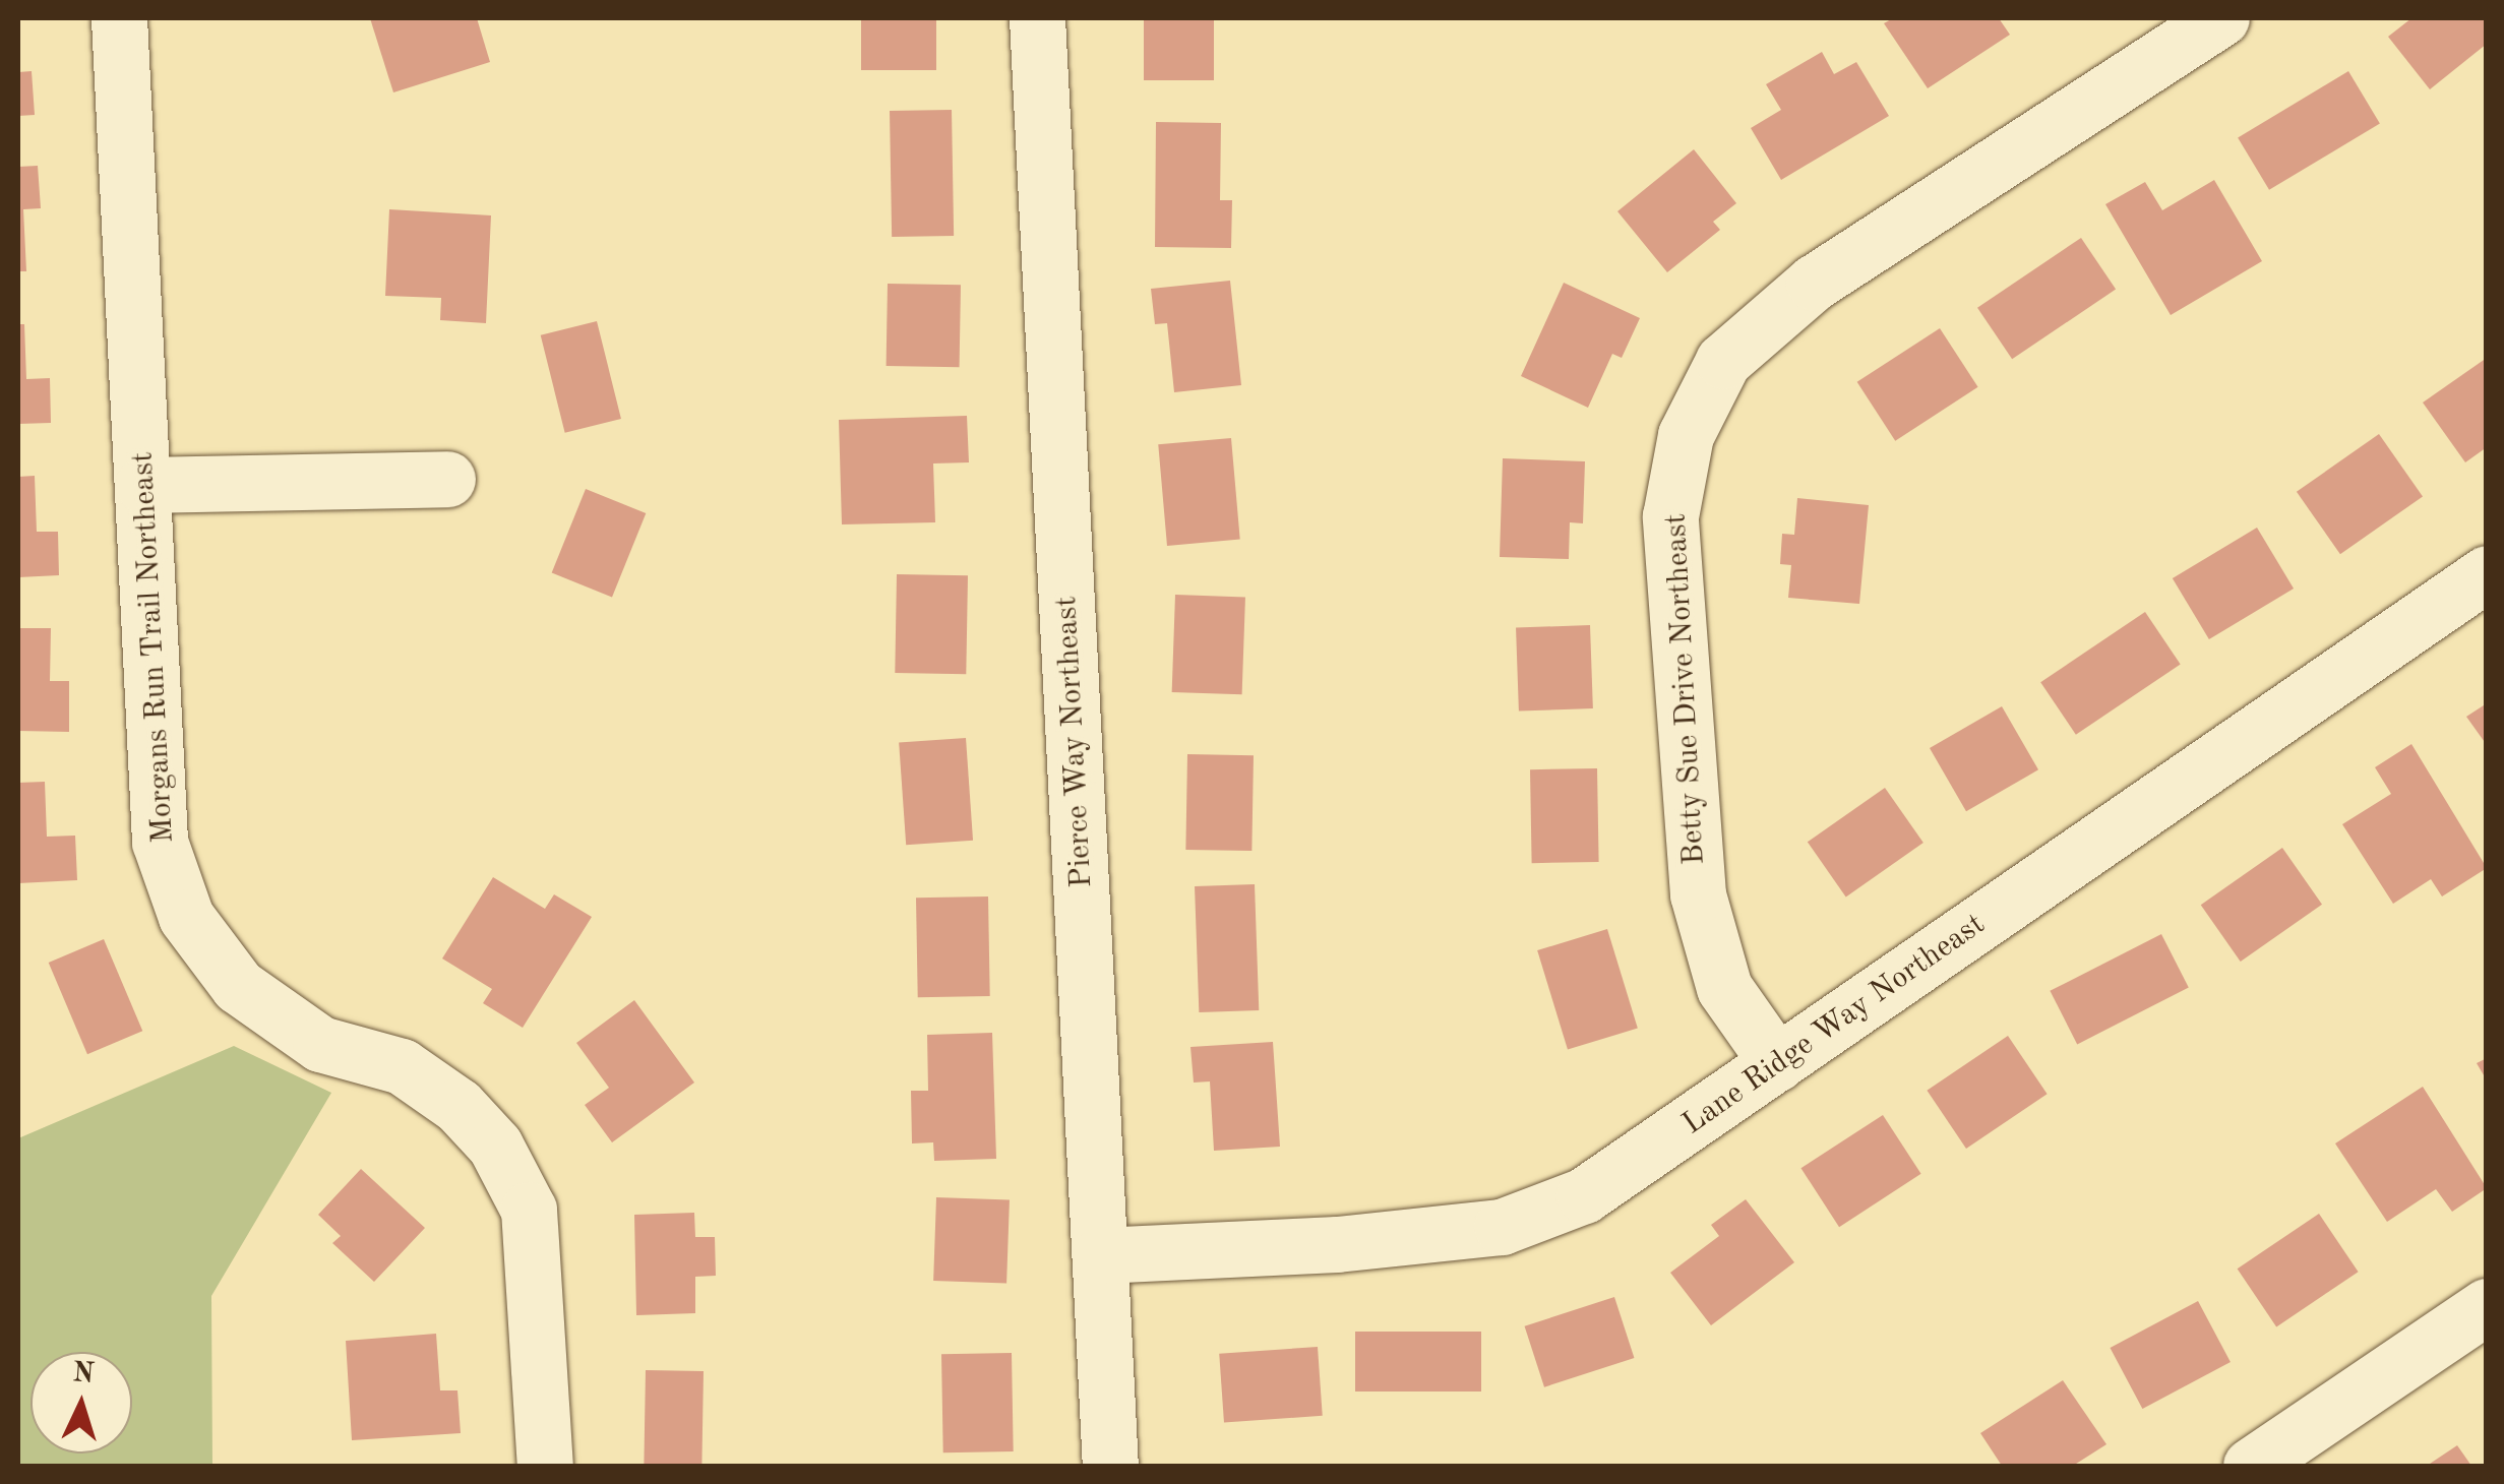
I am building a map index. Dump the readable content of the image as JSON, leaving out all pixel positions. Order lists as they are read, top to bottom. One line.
{"streets":{"street":["Morgans Run Trail Northeast","Betty Sue Drive Northeast","Pierce Way Northeast","Lane Ridge Way Northeast"]},"crossings":[["Betty Sue Drive Northeast","Lane Ridge Way Northeast"],["Pierce Way Northeast","Lane Ridge Way Northeast"]],"north":"top"}
